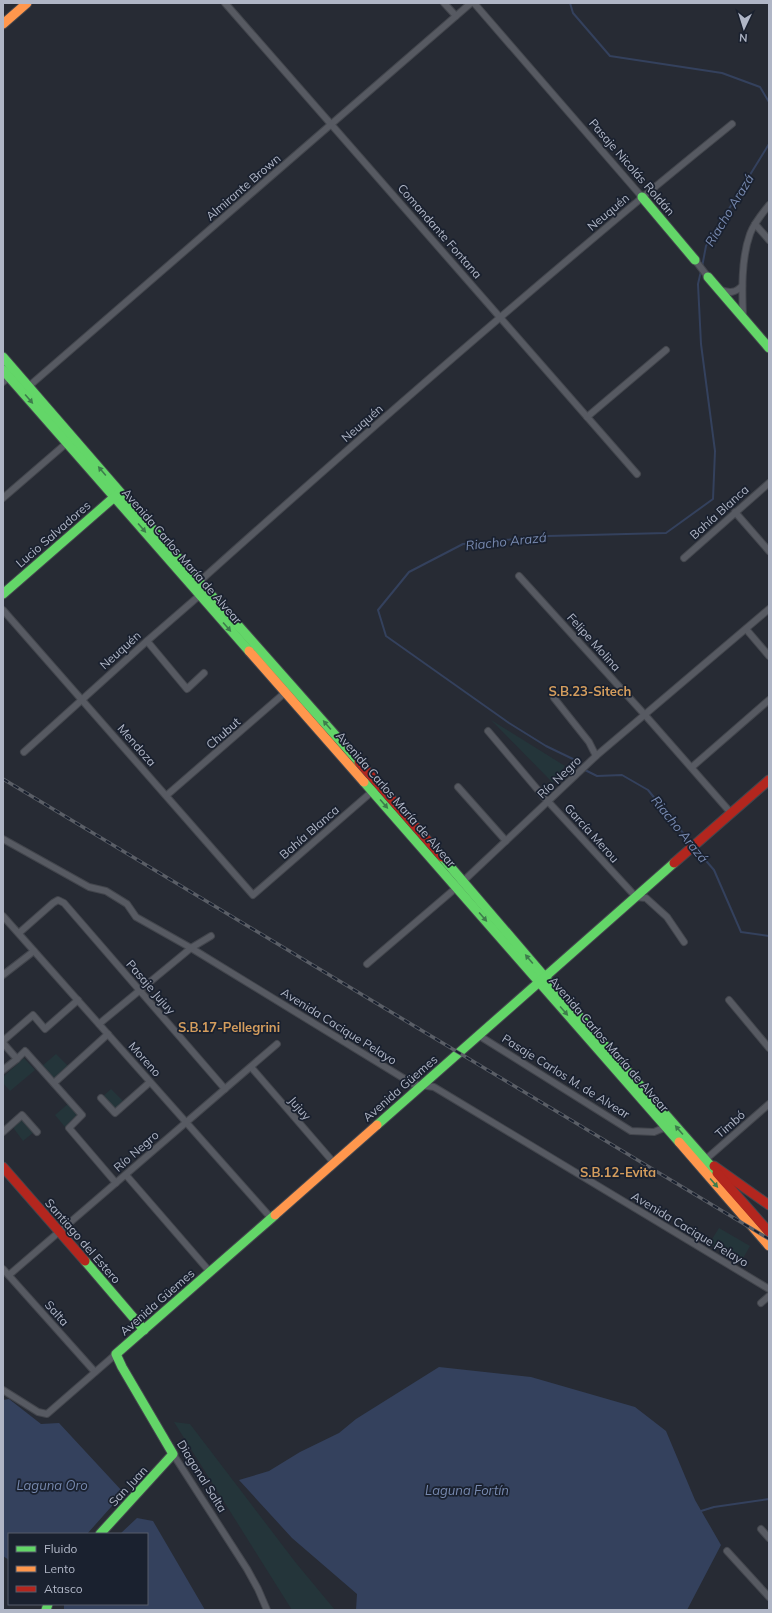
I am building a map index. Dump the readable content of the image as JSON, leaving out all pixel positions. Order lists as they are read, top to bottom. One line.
{"streets":{"main road":["Pasaje Nicolás Roldán","Lucio Salvadores","Avenida Carlos María de Alvear","Avenida Güemes","Santiago del Estero","Diagonal Salta","San Juan"],"street":["Almirante Brown","Neuquén","Comandante Fontana","Bahía Blanca","Felipe Molina","Chubut","Mendoza","Río Negro","García Merou","Pasaje Jujuy","Avenida Cacique Pelayo","Moreno","Pasaje Carlos M. de Alvear","Jujuy","Timbó","Salta"]},"crossings":[["Pasaje Nicolás Roldán","Neuquén"],["Almirante Brown","Comandante Fontana"],["Almirante Brown","Avenida Carlos María de Alvear"],["Neuquén","Comandante Fontana"],["Neuquén","Avenida Carlos María de Alvear"],["Neuquén","Mendoza"],["Bahía Blanca","Avenida Carlos María de Alvear"],["Bahía Blanca","Mendoza"],["Lucio Salvadores","Avenida Carlos María de Alvear"],["Avenida Carlos María de Alvear","Chubut"],["Avenida Carlos María de Alvear","Río Negro"],["Avenida Carlos María de Alvear","Pasaje Carlos M. de Alvear"],["Avenida Carlos María de Alvear","Avenida Güemes"],["Avenida Carlos María de Alvear","Timbó"],["Felipe Molina","Río Negro"],["Felipe Molina","Avenida Güemes"],["Chubut","Mendoza"],["Río Negro","García Merou"],["Río Negro","Pasaje Jujuy"],["Río Negro","Moreno"],["Río Negro","Jujuy"],["Río Negro","Santiago del Estero"],["Río Negro","Salta"],["García Merou","Avenida Güemes"],["Pasaje Jujuy","Moreno"],["Avenida Cacique Pelayo","Avenida Güemes"],["Moreno","Avenida Güemes"],["Pasaje Carlos M. de Alvear","Avenida Güemes"],["Avenida Güemes","Jujuy"],["Avenida Güemes","Santiago del Estero"],["Avenida Güemes","Salta"],["Avenida Güemes","Diagonal Salta"],["Diagonal Salta","San Juan"]],"districts":["S.B.23-Sitech","S.B.17-Pellegrini","S.B.12-Evita"],"water":["Riacho Arazá","Laguna Oro","Laguna Fortín"],"legend":["Fluido","Lento","Atasco"],"north":"bottom"}
